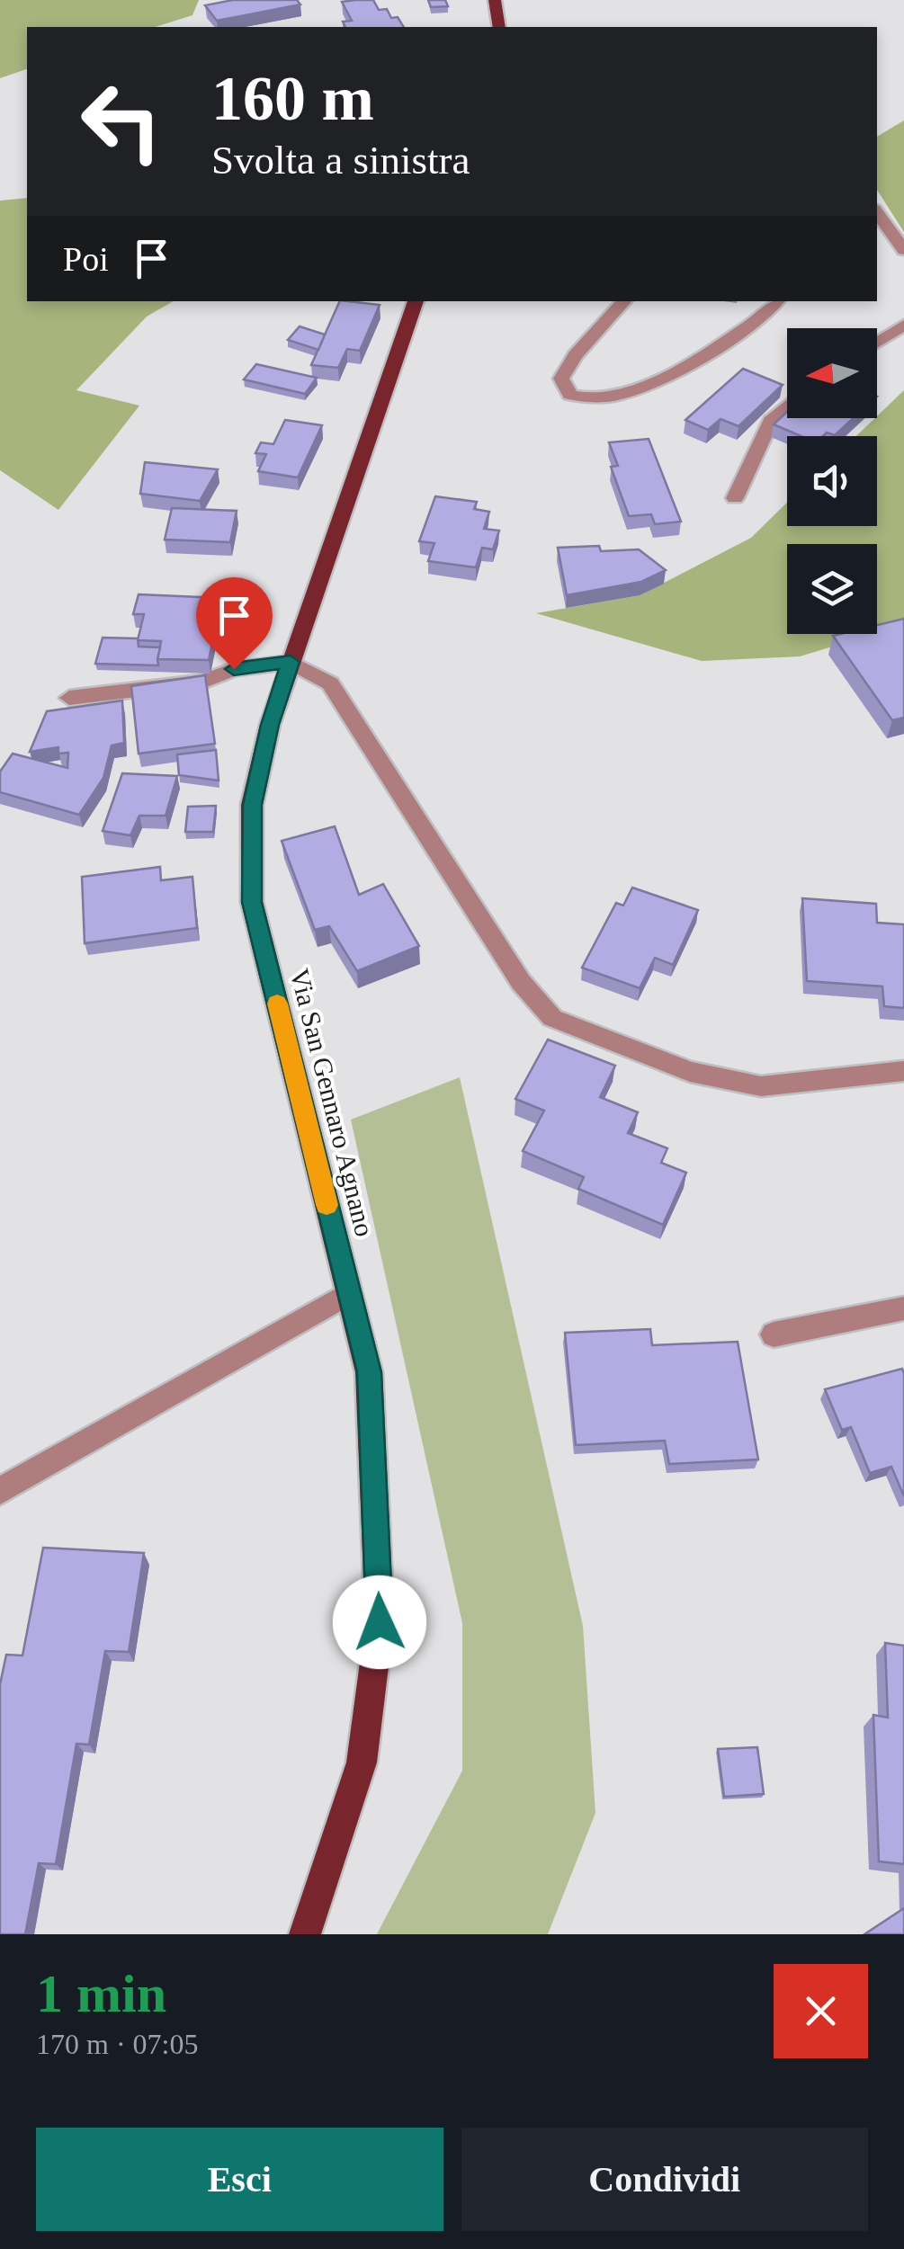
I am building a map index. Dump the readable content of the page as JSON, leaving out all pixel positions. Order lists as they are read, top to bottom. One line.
{"streets":{"main road":["Via San Gennaro Agnano"]},"north":"left","page":{"turn":["160 m","Svolta a sinistra"],"then":"Poi","heading":["1 min","170 m · 07:05"],"buttons":["Esci","Condividi"]}}
